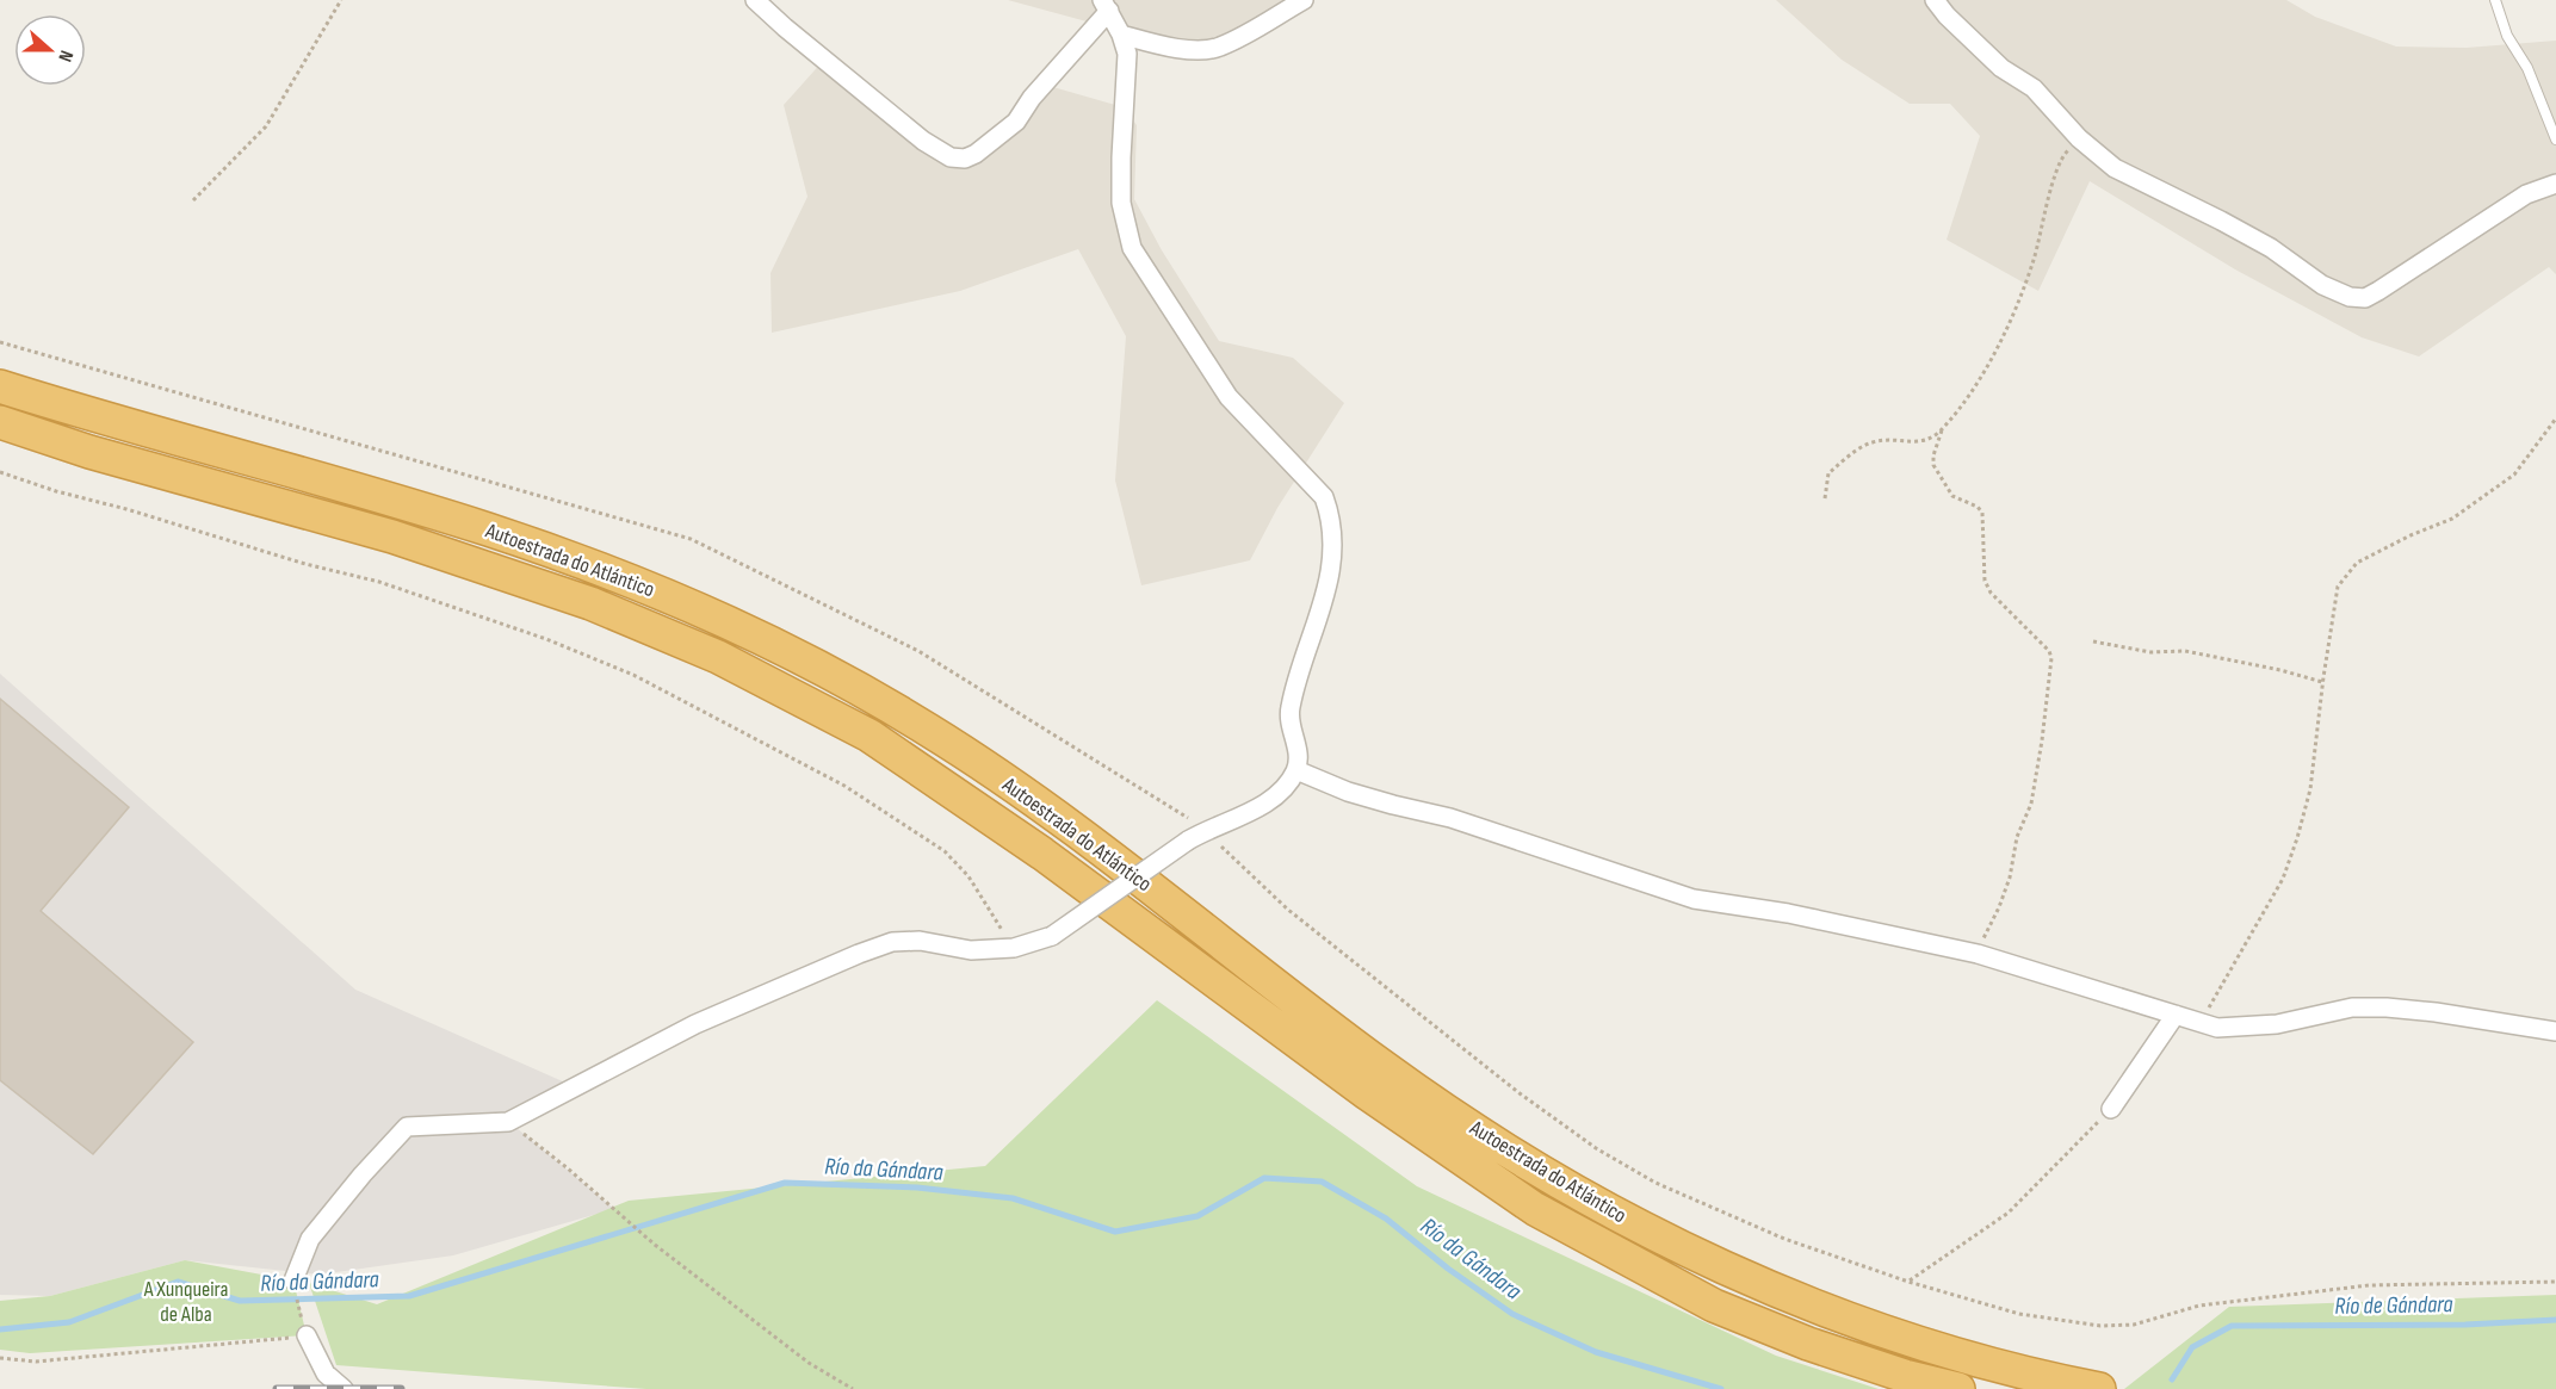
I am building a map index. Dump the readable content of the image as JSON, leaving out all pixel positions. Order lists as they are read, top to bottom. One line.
{"streets":{"highway":["Autoestrada do Atlántico"]},"water":["Río da Gándara","Río de Gándara"],"parks":["A Xunqueira de Alba"],"north":"right"}
